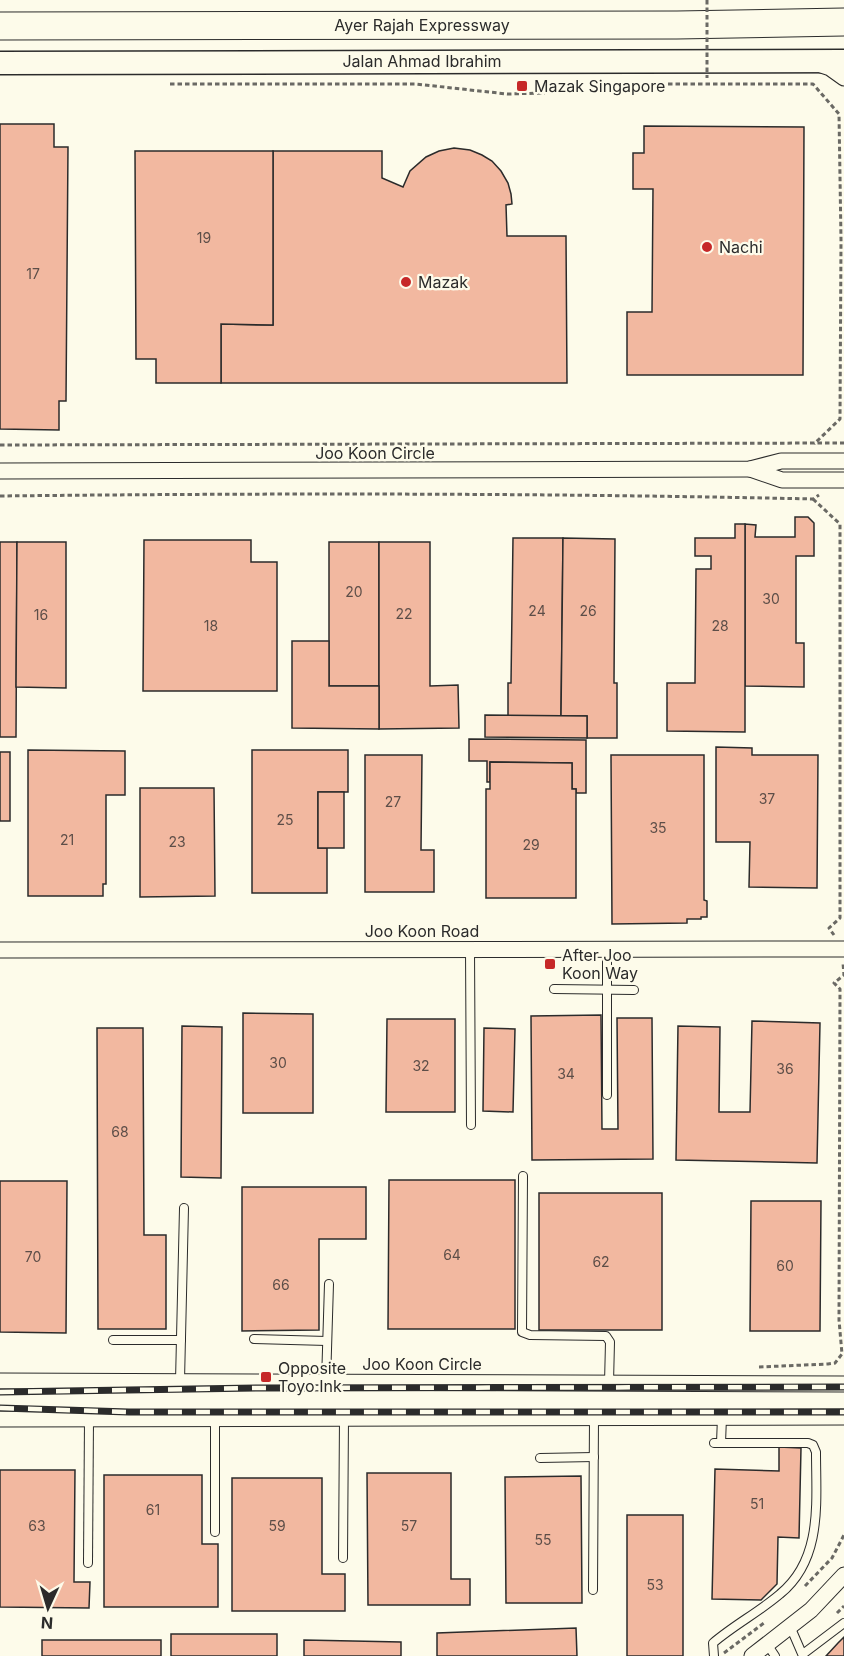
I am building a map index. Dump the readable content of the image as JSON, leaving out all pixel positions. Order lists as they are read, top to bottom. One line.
{"streets":{"highway":["Ayer Rajah Expressway"],"main road":["Jalan Ahmad Ibrahim"],"street":["Joo Koon Circle","Joo Koon Road"]},"places":{"transit":["Mazak Singapore","After Joo Koon Way","Opposite Toyo Ink"],"other":["Nachi","Mazak"]},"house_numbers":["19","17","20","30","24","26","22","16","18","28","37","27","25","35","21","23","29","30","32","36","34","68","64","70","62","60","66","51","61","63","59","57","55","53"],"north":"bottom"}
